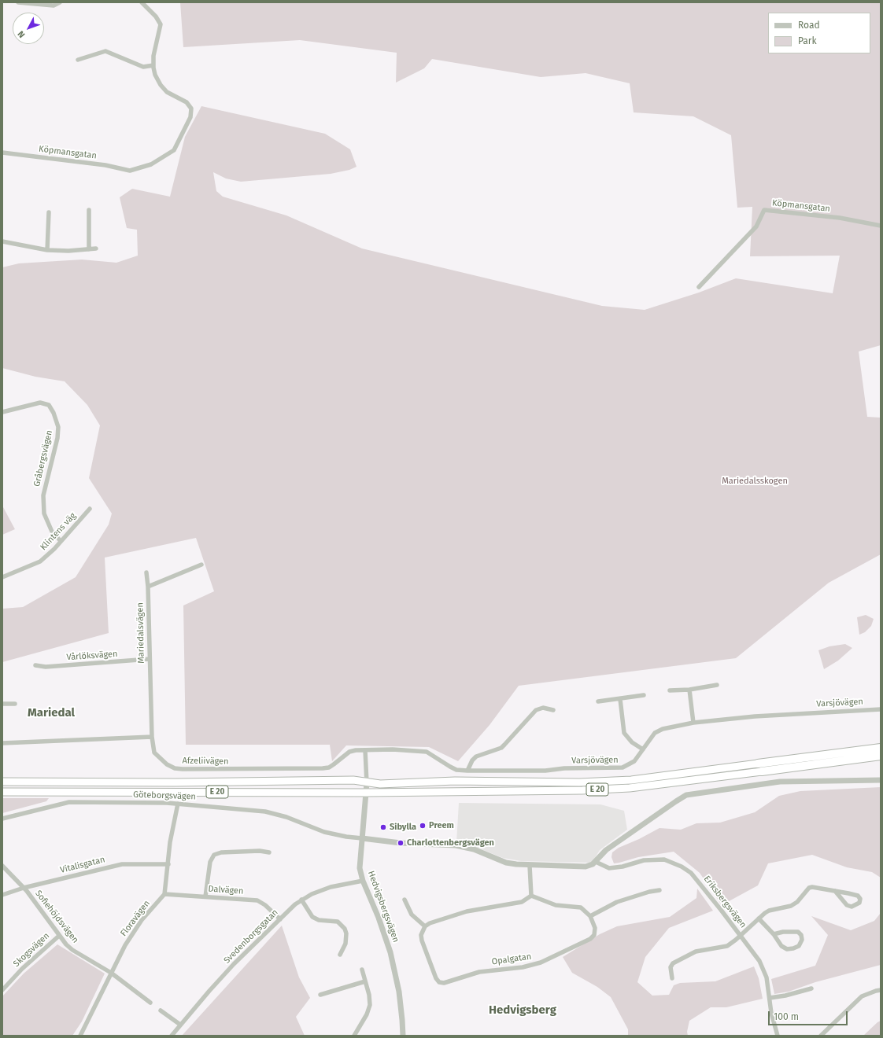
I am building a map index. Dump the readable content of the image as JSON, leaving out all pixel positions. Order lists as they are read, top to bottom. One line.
{"streets":{"highway":["E 20"],"street":["Köpmansgatan","Gråbergsvägen","Klintens väg","Mariedalsvägen","Vårlöksvägen","Varsjövägen","Afzeliivägen","Göteborgsvägen","Vitalisgatan","Dalvägen","Eriksbergsvägen","Hedvigsbergsvägen","Sofiehöjdsvägen","Floravägen","Svedenborgsgatan","Skogsvägen","Opalgatan"]},"crossings":[["Gråbergsvägen","Klintens väg"],["Mariedalsvägen","Vårlöksvägen"],["Mariedalsvägen","Afzeliivägen"],["Varsjövägen","Afzeliivägen"],["E 20","Hedvigsbergsvägen"],["Göteborgsvägen","Hedvigsbergsvägen"],["Vitalisgatan","Sofiehöjdsvägen"],["Dalvägen","Floravägen"],["Dalvägen","Svedenborgsgatan"],["Hedvigsbergsvägen","Svedenborgsgatan"],["Sofiehöjdsvägen","Floravägen"],["Sofiehöjdsvägen","Skogsvägen"]],"districts":["Mariedal","Hedvigsberg"],"parks":["Mariedalsskogen"],"places":["Preem","Sibylla","Charlottenbergsvägen"],"legend":["Road","Park"],"scale_bar":"100 m","north":"bottom left"}
